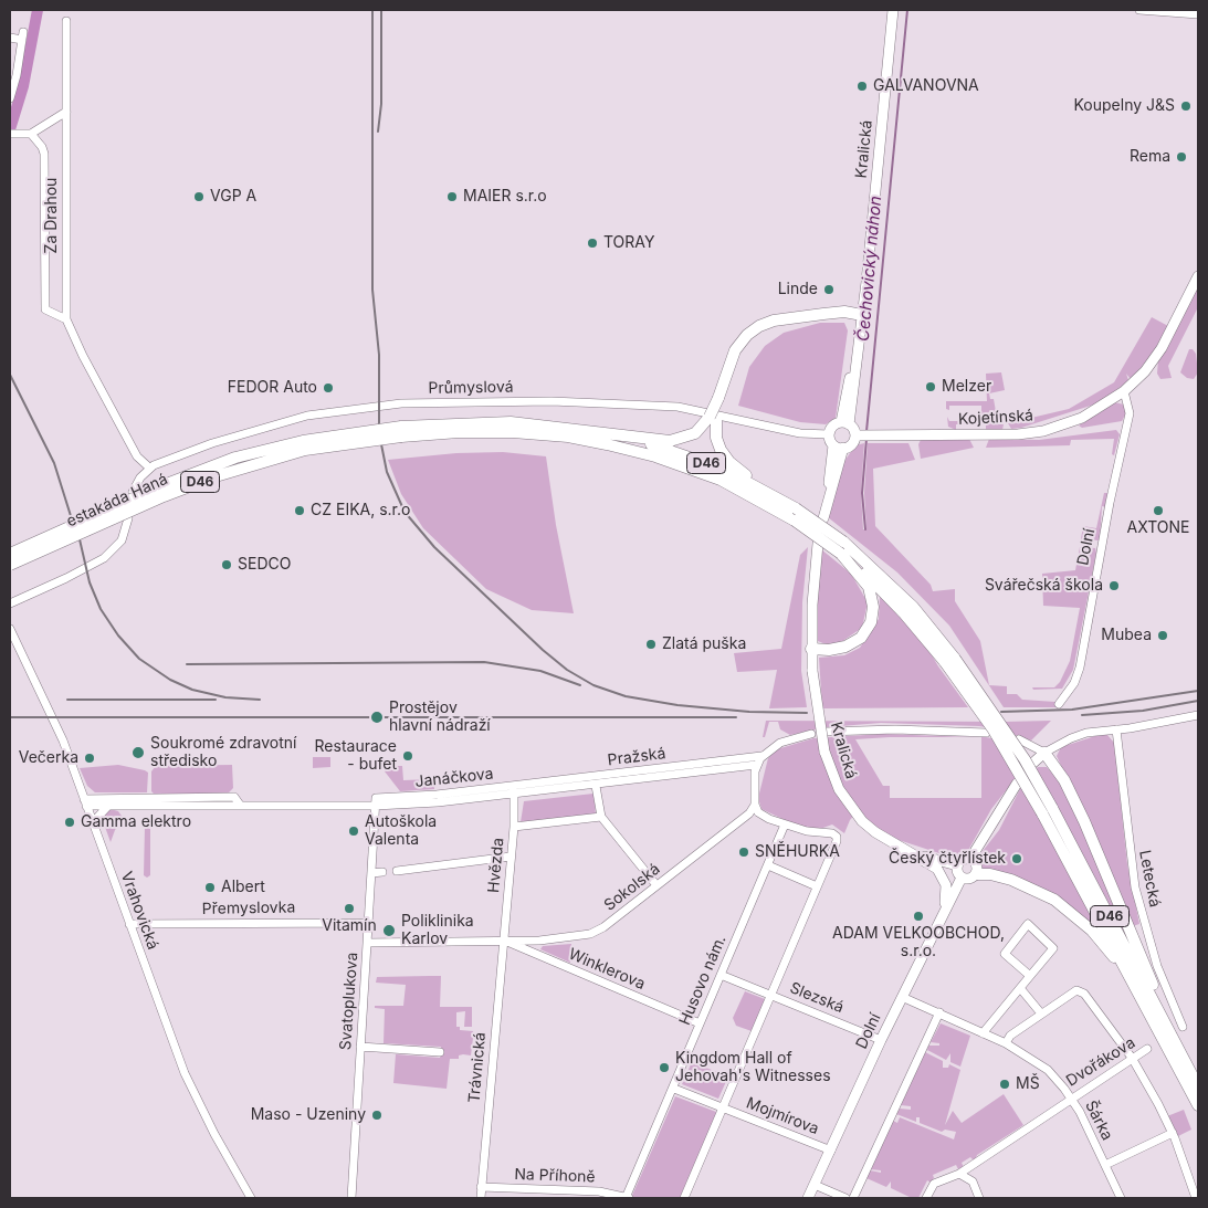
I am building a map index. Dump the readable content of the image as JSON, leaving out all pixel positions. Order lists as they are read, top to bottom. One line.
{"streets":{"highway":["D46","estakáda Haná"],"main road":["Kralická","Kojetínská","Dolní"],"street":["Za Drahou","Průmyslová","Pražská","Janáčkova","Hvězda","Letecká","Sokolská","Přemyslovka","Vrahovická","Winklerova","Husovo nám.","Slezská","Svatoplukova","Dvořákova","Trávnická","Mojmírova","Šárka","Na Příhoně"]},"crossings":[["Kralická","Průmyslová"],["Kralická","Kojetínská"],["Kralická","Dolní"],["Za Drahou","Průmyslová"],["Průmyslová","Kojetínská"],["Kojetínská","Dolní"],["D46","estakáda Haná"],["Dolní","Slezská"],["Dolní","Mojmírova"],["Dolní","Šárka"],["Pražská","Janáčkova"],["Pražská","Hvězda"],["Janáčkova","Hvězda"],["Janáčkova","Vrahovická"],["Janáčkova","Svatoplukova"],["Hvězda","Sokolská"],["Hvězda","Winklerova"],["Hvězda","Trávnická"],["Sokolská","Winklerova"],["Sokolská","Svatoplukova"],["Sokolská","Trávnická"],["Přemyslovka","Vrahovická"],["Přemyslovka","Svatoplukova"],["Winklerova","Husovo nám."],["Winklerova","Trávnická"],["Husovo nám.","Slezská"],["Husovo nám.","Mojmírova"],["Husovo nám.","Na Příhoně"],["Dvořákova","Šárka"],["Trávnická","Na Příhoně"]],"water":["Čechovický náhon"],"places":["GALVANOVNA","Koupelny J&S","Rema","VGP A","MAIER s.r.o","TORAY","Linde","Melzer","FEDOR Auto","CZ EIKA, s.r.o","AXTONE","SEDCO","Svářečská škola","Mubea","Zlatá puška","Prostějov hlavní nádraží","Soukromé zdravotní středisko","Restaurace - bufet","Večerka","Gamma elektro","Autoškola Valenta","SNĚHURKA","Český čtyřlístek","Albert","Vitamín","ADAM VELKOOBCHOD, s.r.o.","Poliklinika Karlov","Kingdom Hall of Jehovah's Witnesses","MŠ","Maso - Uzeniny"]}
